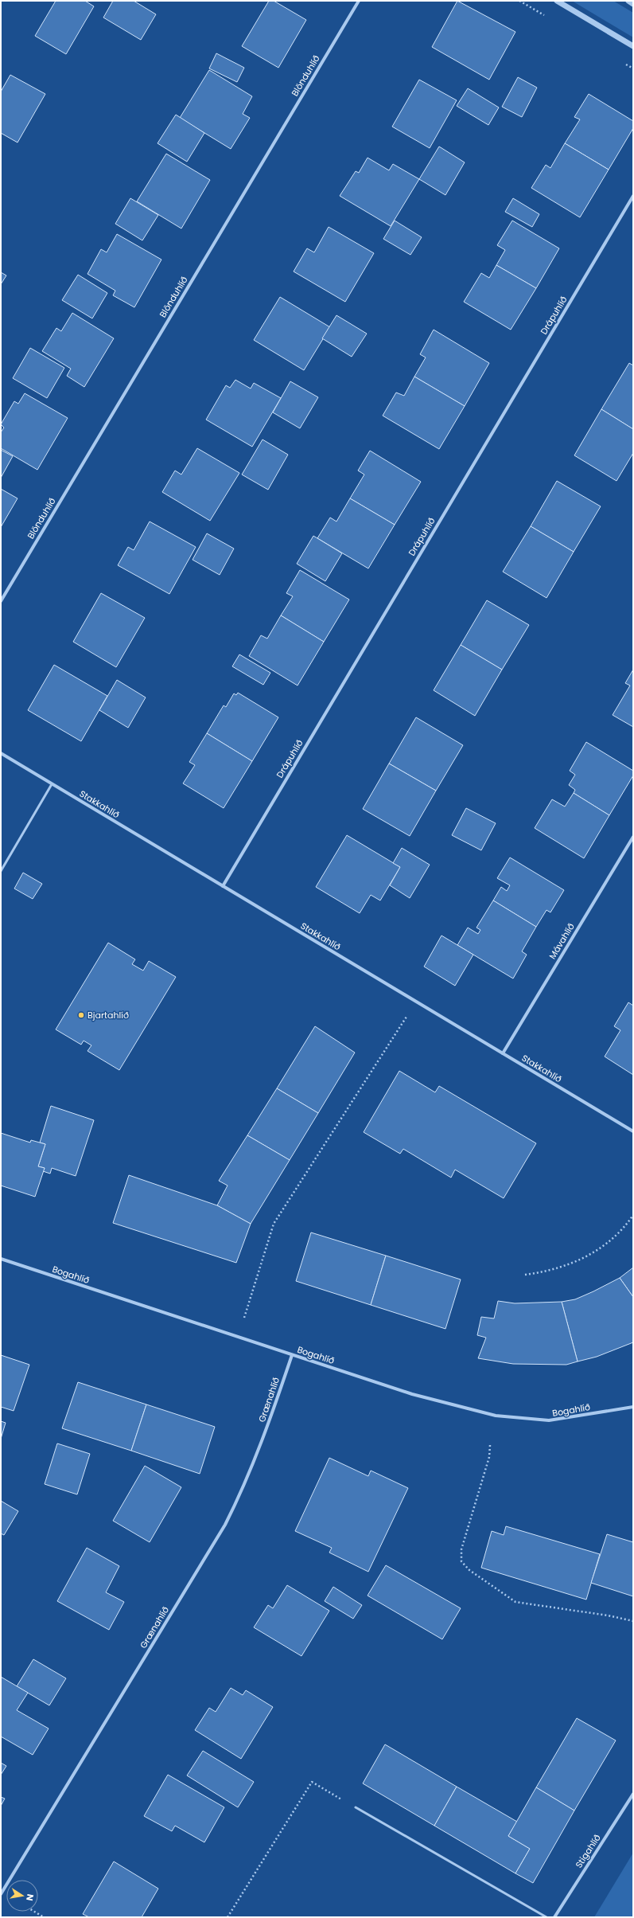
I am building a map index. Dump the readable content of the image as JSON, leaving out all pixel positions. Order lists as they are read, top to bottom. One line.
{"streets":{"street":["Blönduhlíð","Drápuhlíð","Stakkahlíð","Mávahlíð","Bogahlíð","Grænahlíð","Stigahlíð"]},"crossings":[["Drápuhlíð","Stakkahlíð"],["Stakkahlíð","Mávahlíð"],["Bogahlíð","Grænahlíð"]],"places":["Bjartahlíð"],"north":"right"}
